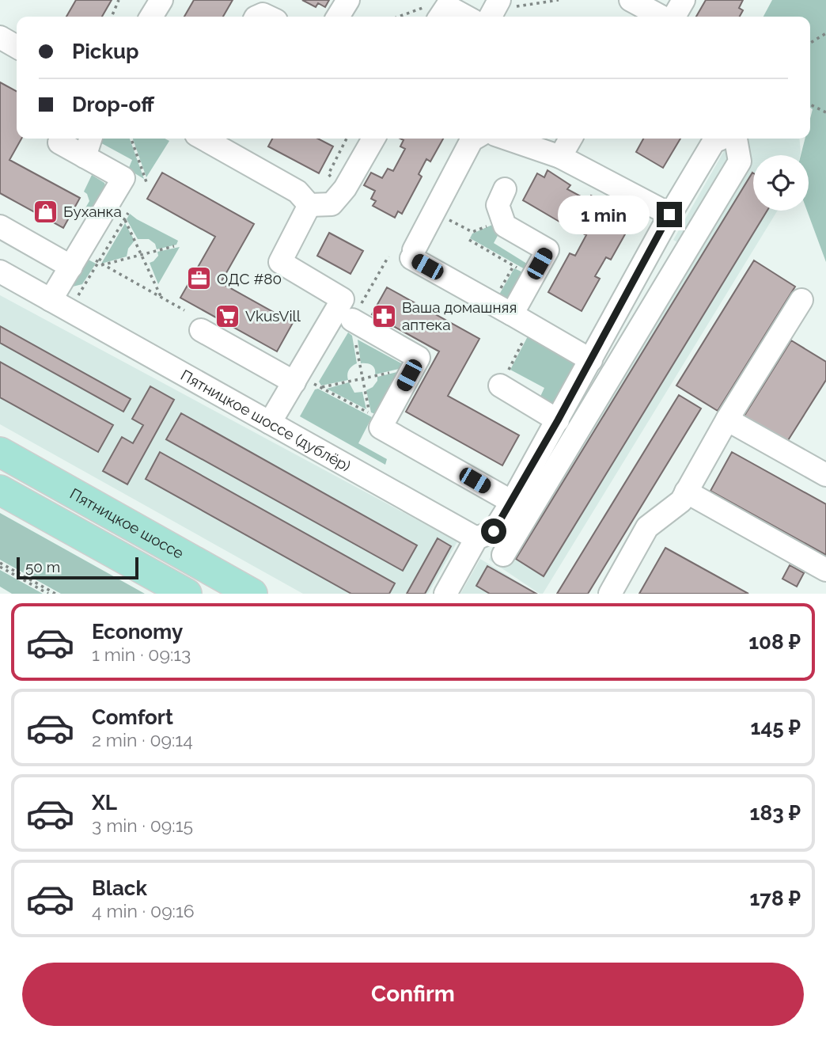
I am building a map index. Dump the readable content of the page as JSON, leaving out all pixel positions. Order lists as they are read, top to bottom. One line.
{"streets":{"main road":["Пятницкое шоссе"],"street":["Пятницкое шоссе (дублёр)"]},"places":{"shop":["Буханка"],"office":["ОДС #80"],"supermarket":["VkusVill"],"pharmacy":["Ваша домашняя аптека"]},"scale_bar":"50 m","page":{"banner":["Pickup","Drop-off"],"bubble":"1 min","scale":"50 m","list":[{"name":"Economy","note":"1 min · 09:13","value":"108 ₽"},{"name":"Comfort","note":"2 min · 09:14","value":"145 ₽"},{"name":"XL","note":"3 min · 09:15","value":"183 ₽"},{"name":"Black","note":"4 min · 09:16","value":"178 ₽"}],"buttons":"Confirm"}}
